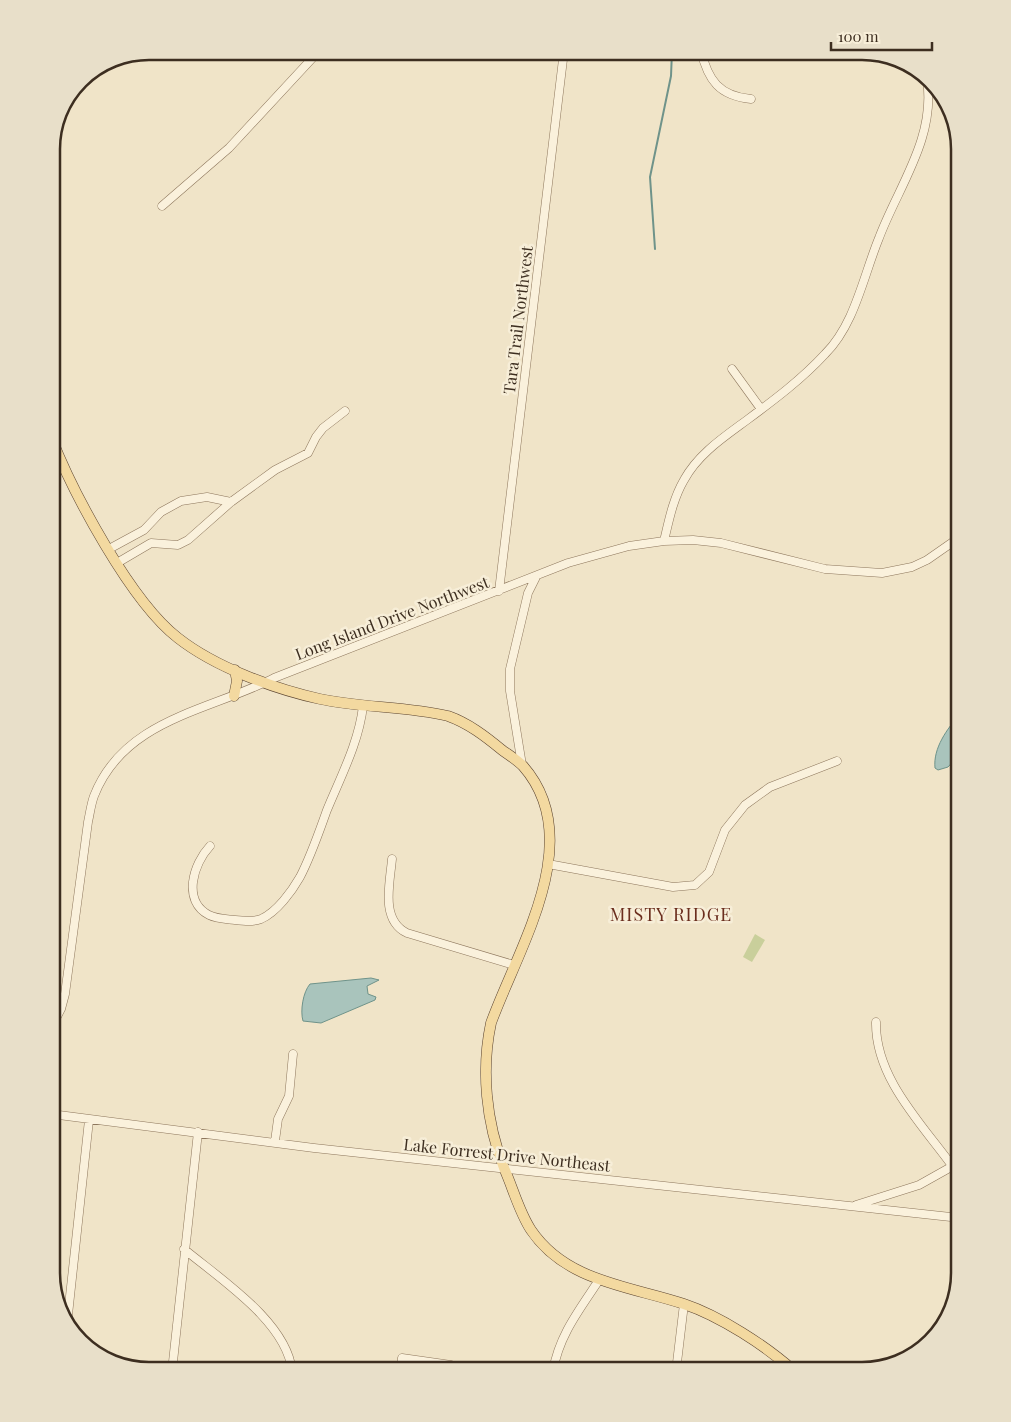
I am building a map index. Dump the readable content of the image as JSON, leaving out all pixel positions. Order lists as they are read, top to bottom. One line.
{"streets":{"street":["Tara Trail Northwest","Long Island Drive Northwest","Lake Forrest Drive Northeast"]},"crossings":[["Tara Trail Northwest","Long Island Drive Northwest"]],"districts":["MISTY RIDGE"],"scale_bar":"100 m"}
